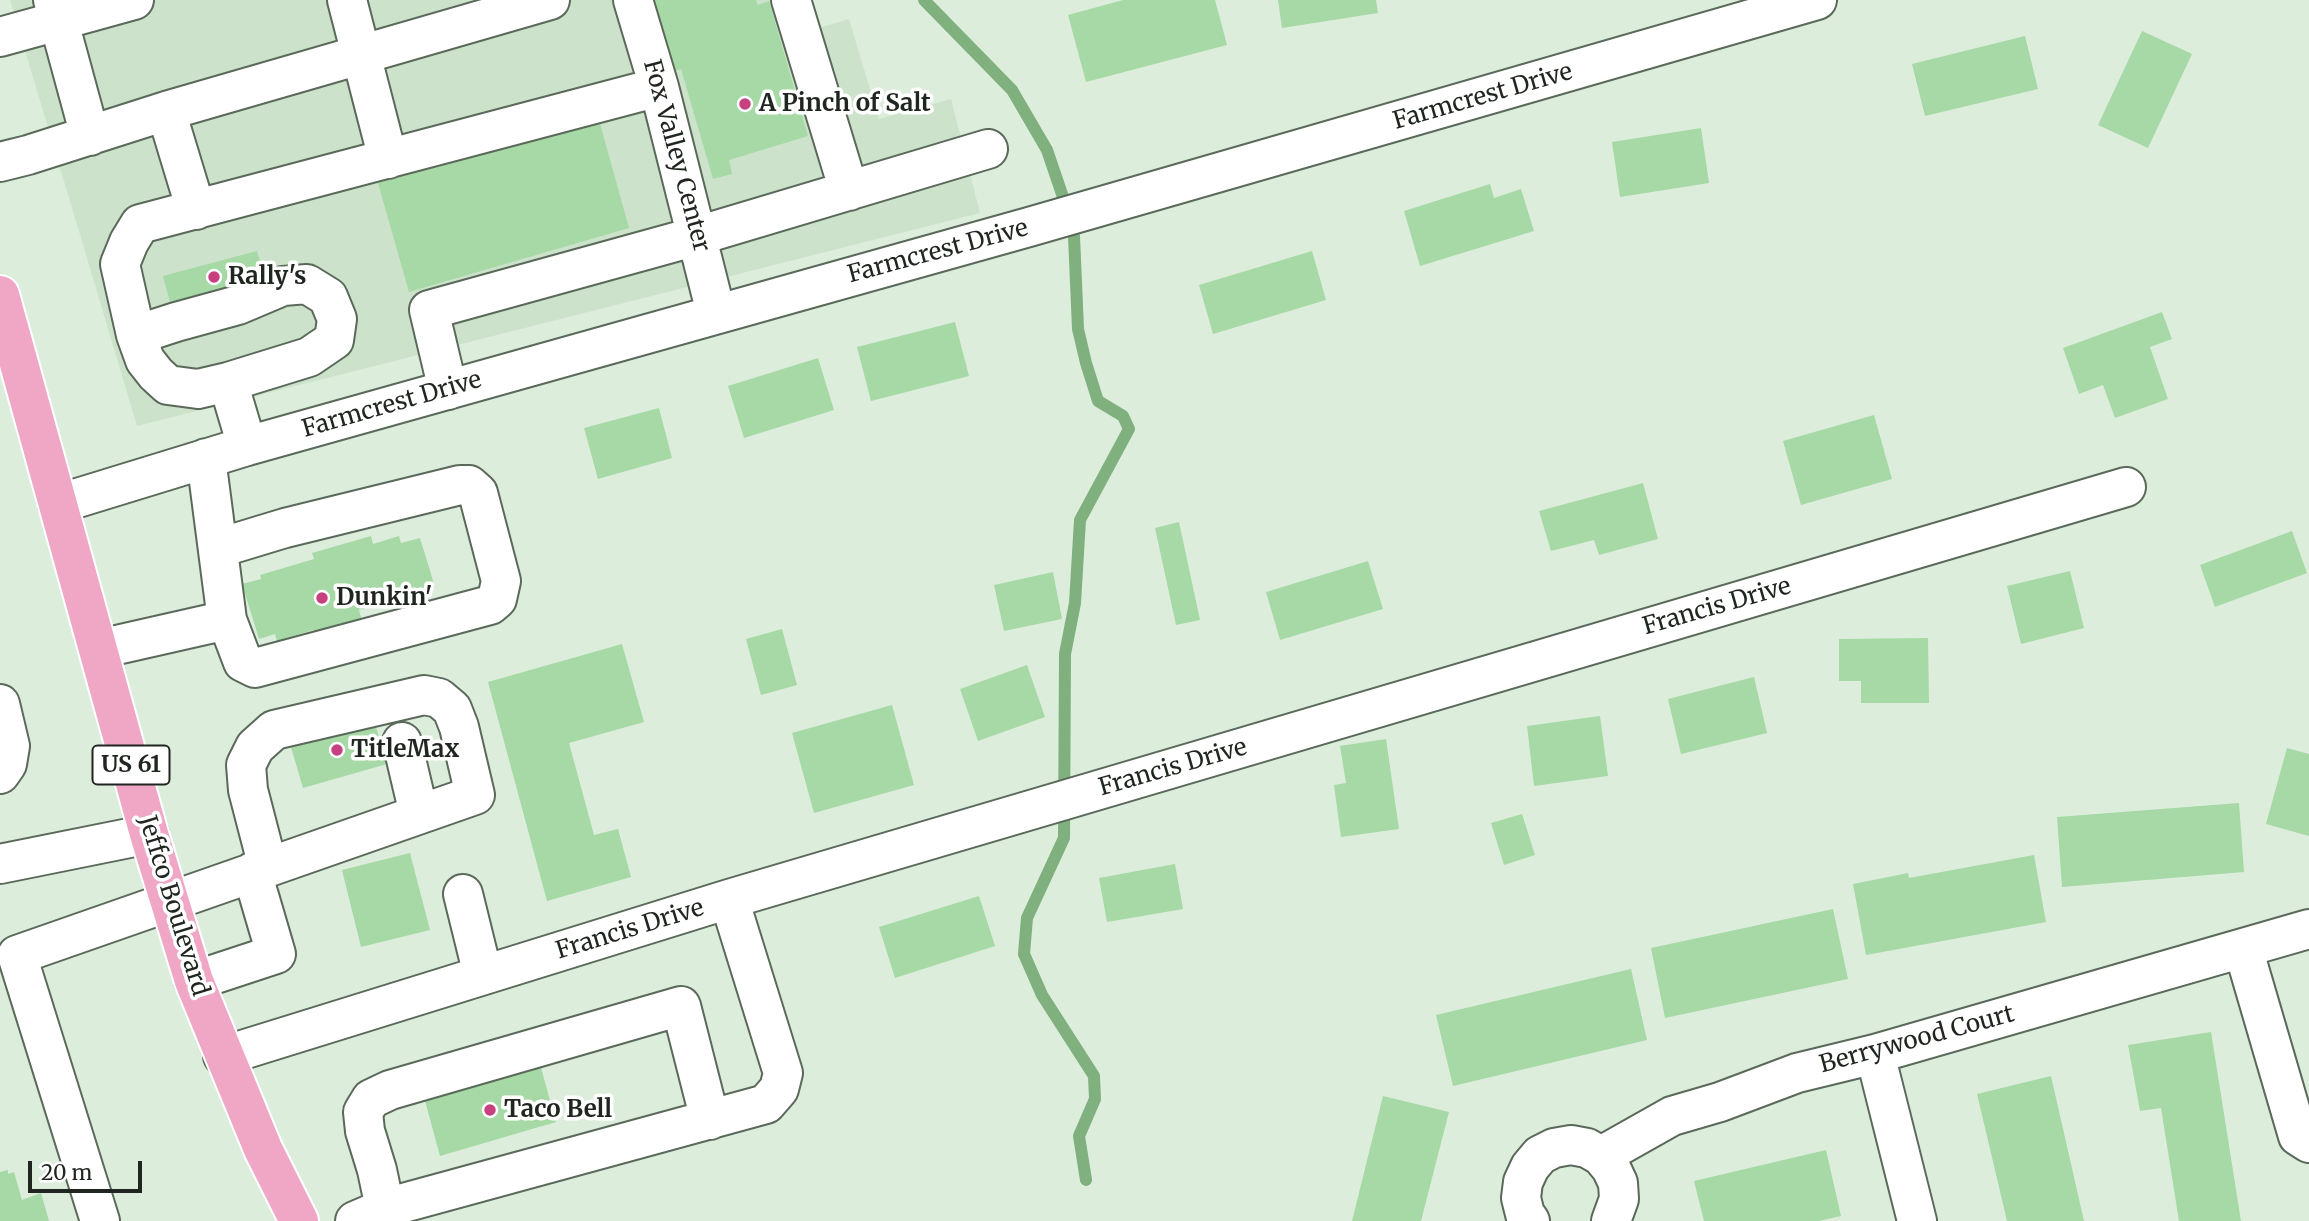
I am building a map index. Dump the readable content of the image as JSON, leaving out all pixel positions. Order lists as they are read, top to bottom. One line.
{"streets":{"main road":["US 61","Jeffco Boulevard"],"street":["Farmcrest Drive","Fox Valley Center","Francis Drive","Berrywood Court"]},"crossings":[["Farmcrest Drive","Fox Valley Center"],["Farmcrest Drive","Jeffco Boulevard"],["Francis Drive","Jeffco Boulevard"]],"places":["A Pinch of Salt","Rally's","Dunkin'","TitleMax","Taco Bell"],"scale_bar":"20 m"}
